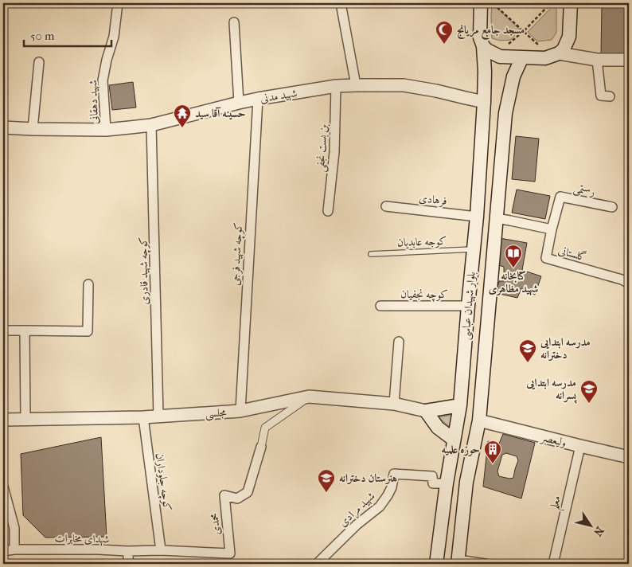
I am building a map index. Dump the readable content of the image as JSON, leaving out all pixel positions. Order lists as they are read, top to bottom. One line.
{"streets":{"main road":["بلوار شهیدان عباسی"],"street":["شهید مدنی","شهید دهقانی","بن بست نجفی","رستمی","فرهادی","گلستانی","کوچه شهید فرجی","کوچه شهید قادری","کوچه نجفیان","مجلسی","ولیعصر","کوچه جلوداران","معلم","شهید مرادی","محمدی","شهدای مخابرات"],"lane":["کوجه عابدیان"]},"crossings":[["شهید مدنی","شهید دهقانی"],["شهید مدنی","بن بست نجفی"],["شهید مدنی","کوچه شهید فرجی"],["شهید مدنی","کوچه شهید قادری"],["شهید مدنی","بلوار شهیدان عباسی"],["رستمی","گلستانی"],["فرهادی","بلوار شهیدان عباسی"],["کوجه عابدیان","بلوار شهیدان عباسی"],["گلستانی","بلوار شهیدان عباسی"],["کوچه شهید فرجی","مجلسی"],["کوچه شهید قادری","مجلسی"],["کوچه نجفیان","بلوار شهیدان عباسی"],["بلوار شهیدان عباسی","ولیعصر"],["بلوار شهیدان عباسی","شهید مرادی"],["مجلسی","کوچه جلوداران"],["ولیعصر","معلم"],["کوچه جلوداران","محمدی"],["کوچه جلوداران","شهدای مخابرات"],["محمدی","شهدای مخابرات"]],"places":{"mosque":["مسجد جامع مریانج"],"temple":["حسینه آقا سید"],"library":["کتابخانه شهید مظاهری"],"school or university":["مدرسه ابتدایی دخترانه","مدرسه ابتدایی پسرانه","هنرستان دخترانه"],"building":["حوزه علمیه"]},"scale_bar":"50 m","north":"bottom right"}
